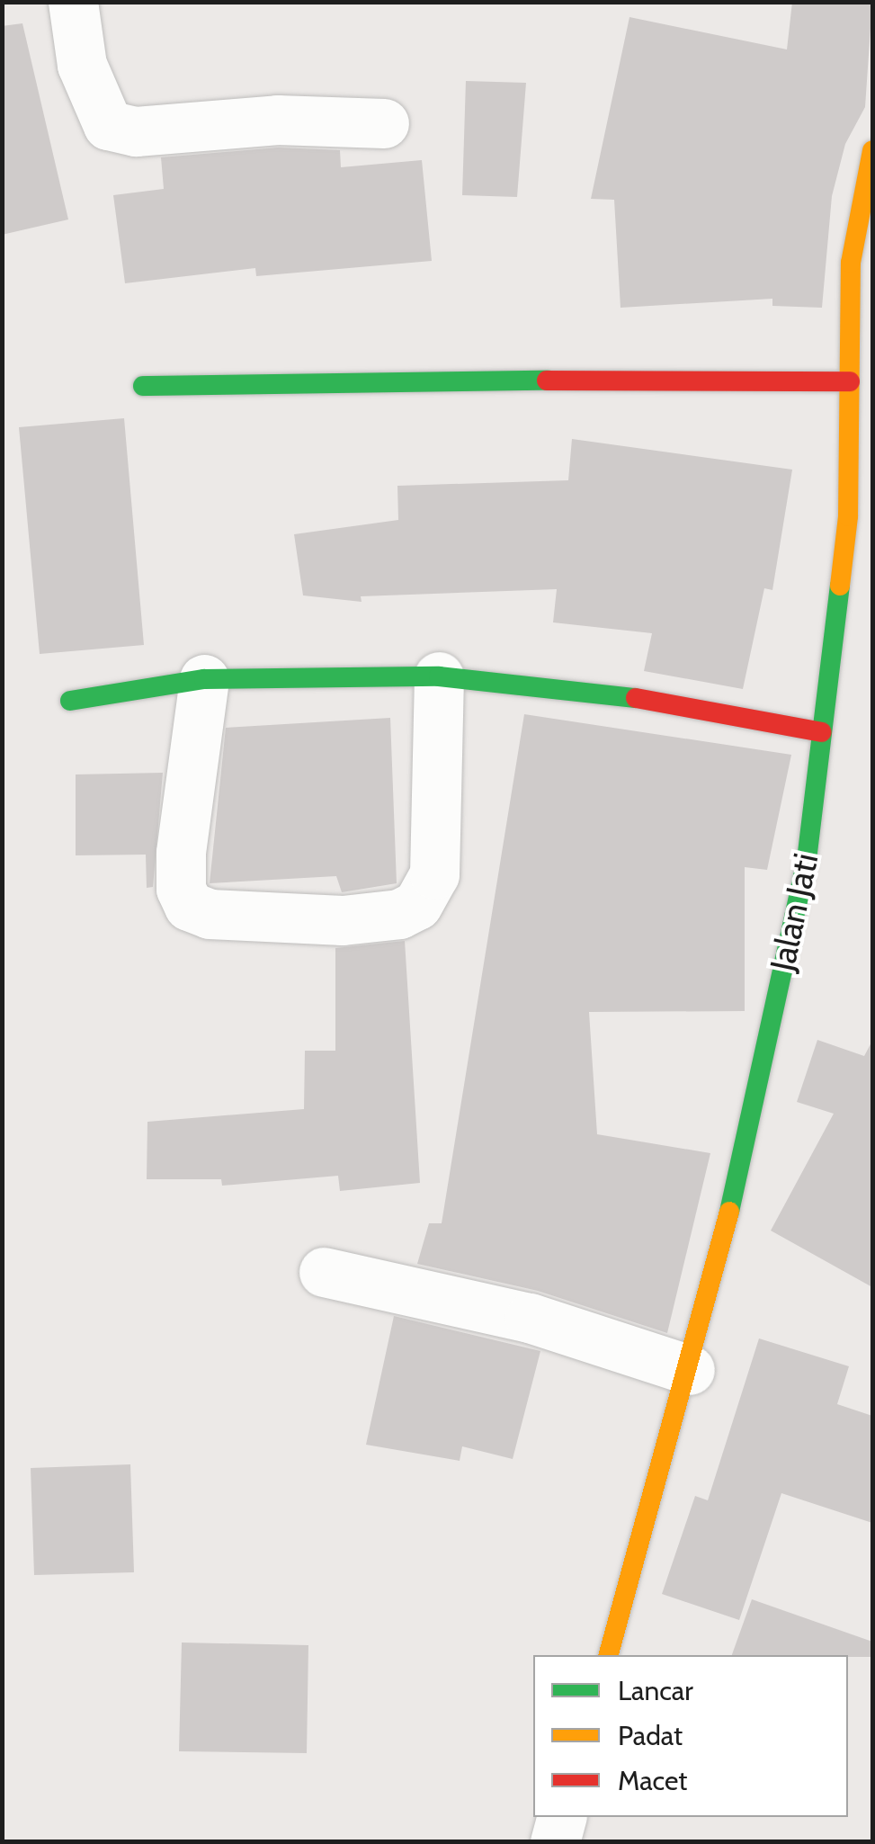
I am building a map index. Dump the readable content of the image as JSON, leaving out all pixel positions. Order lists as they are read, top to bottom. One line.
{"streets":{"street":["Jalan Jati"]},"legend":["Lancar","Padat","Macet"]}
